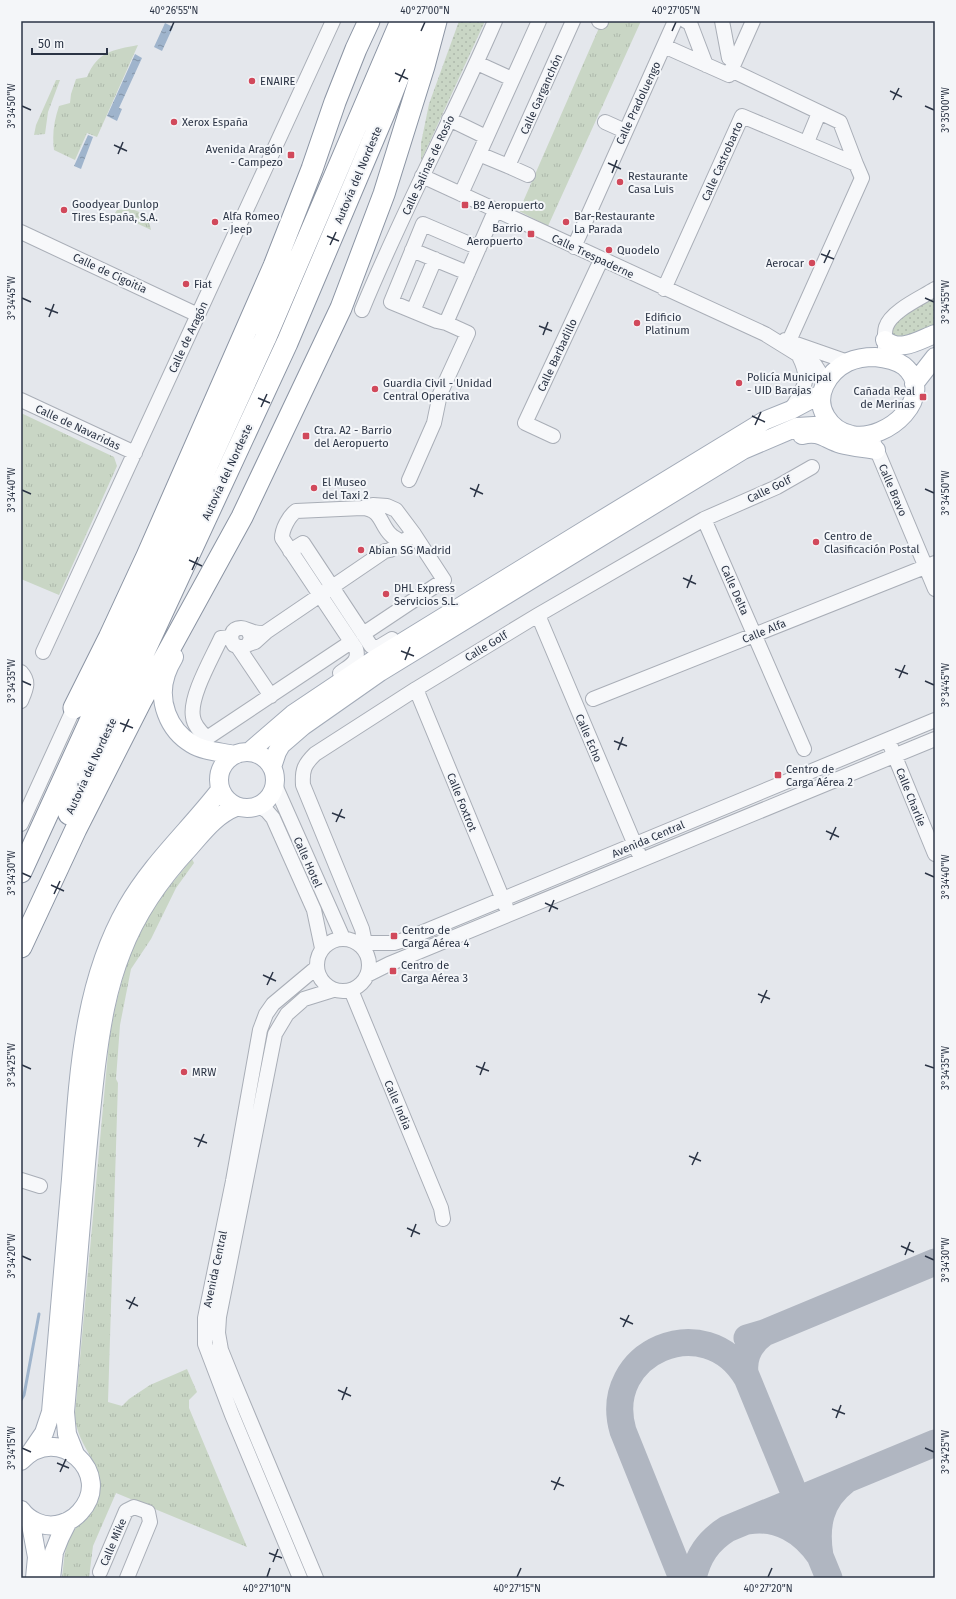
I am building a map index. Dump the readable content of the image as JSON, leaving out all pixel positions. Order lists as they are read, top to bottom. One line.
{"streets":{"highway":["Autovía del Nordeste"],"street":["Calle Garganchón","Calle Pradoluengo","Calle Castrobarto","Calle Salinas de Rosío","Calle Trespaderne","Calle de Cigoitia","Calle de Aragón","Calle Barbadillo","Calle de Navaridas","Calle Golf","Calle Bravo","Calle Delta","Calle Alfa","Calle Echo","Calle Charlie","Calle Foxtrot","Avenida Central","Calle Hotel","Calle India","Calle Mike"]},"crossings":[["Calle Pradoluengo","Calle Trespaderne"],["Calle Castrobarto","Calle Trespaderne"],["Calle Salinas de Rosío","Calle Trespaderne"],["Calle Trespaderne","Calle Barbadillo"],["Calle Trespaderne","Calle Bravo"],["Calle de Cigoitia","Calle de Aragón"],["Calle de Aragón","Calle de Navaridas"],["Calle Golf","Calle Delta"],["Calle Golf","Calle Echo"],["Calle Golf","Calle Foxtrot"],["Calle Golf","Avenida Central"],["Calle Golf","Calle Hotel"],["Calle Golf","Calle India"],["Calle Bravo","Calle Alfa"],["Calle Delta","Calle Alfa"],["Calle Echo","Avenida Central"],["Calle Charlie","Avenida Central"],["Calle Foxtrot","Avenida Central"],["Avenida Central","Calle Hotel"],["Avenida Central","Calle India"],["Calle Hotel","Calle India"]],"places":{"other":["ENAIRE","Xerox España","Restaurante Casa Luis","Goodyear Dunlop Tires España, S.A.","Alfa Romeo - Jeep","Bar-Restaurante La Parada","Quodelo","Aerocar","Fiat","Edificio Platinum","Policía Municipal - UID Barajas","Guardia Civil - Unidad Central Operativa","El Museo del Taxi 2","Centro de Clasificación Postal","Abian SG Madrid","DHL Express Servicios S.L.","MRW"],"transit":["Avenida Aragón - Campezo","Bº Aeropuerto","Barrio Aeropuerto","Cañada Real de Merinas","Ctra. A2 - Barrio del Aeropuerto","Centro de Carga Aérea 2","Centro de Carga Aérea 4","Centro de Carga Aérea 3"]},"scale_bar":"50 m","coordinates":["40°26'55\"N","40°27'00\"N","40°27'05\"N","3°34'50\"W","3°35'00\"W","3°34'45\"W","3°34'55\"W","3°34'40\"W","3°34'35\"W","3°34'30\"W","3°34'25\"W","3°34'20\"W","3°34'15\"W","40°27'10\"N","40°27'15\"N","40°27'20\"N"]}
